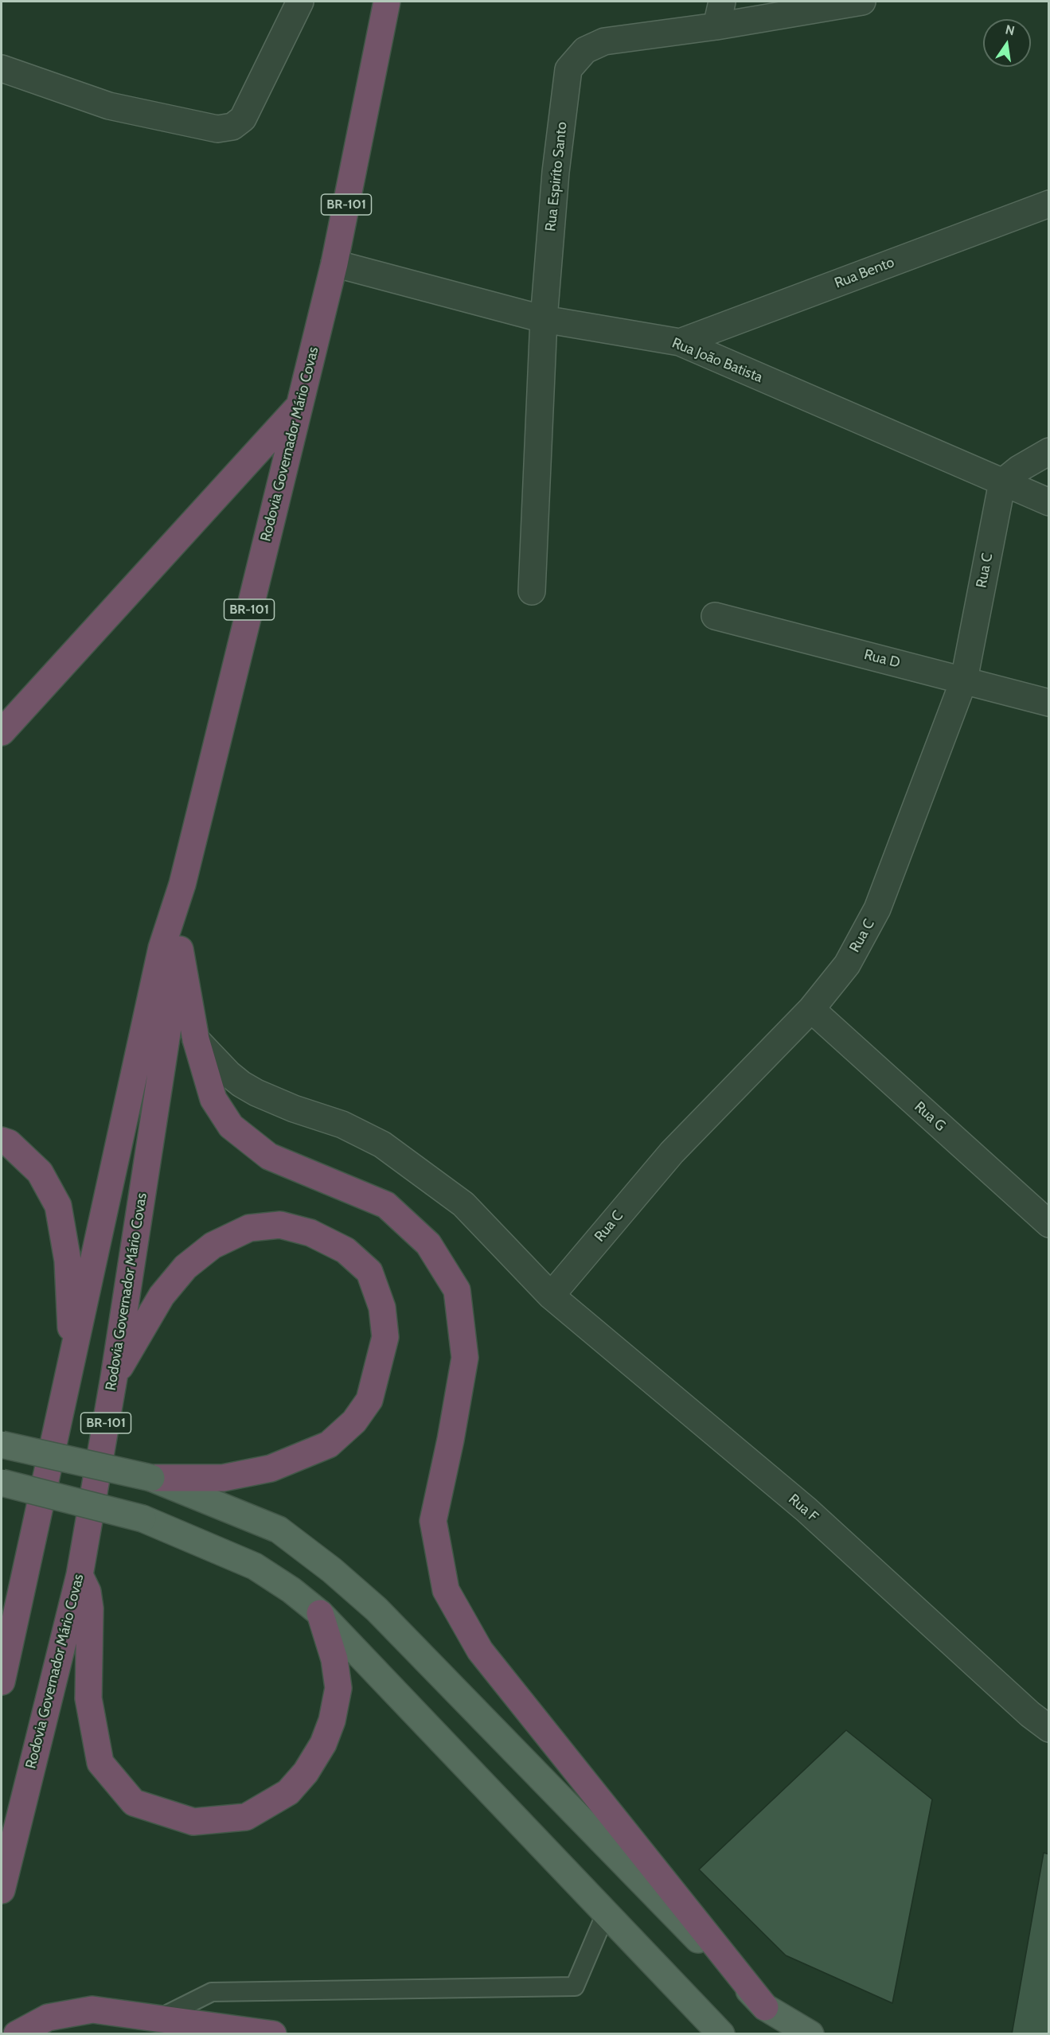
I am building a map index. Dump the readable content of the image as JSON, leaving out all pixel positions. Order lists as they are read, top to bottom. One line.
{"streets":{"highway":["BR-101","Rodovia Governador Mário Covas"],"street":["Rua Espiríto Santo","Rua Bento","Rua João Batista","Rua C","Rua D","Rua G","Rua F"]},"crossings":[["Rua Espiríto Santo","Rua João Batista"],["Rua Bento","Rua João Batista"],["Rua João Batista","Rodovia Governador Mário Covas"],["Rua João Batista","Rua C"],["Rua C","Rua D"],["Rua C","Rua G"],["Rua C","Rua F"]],"north":"top"}
